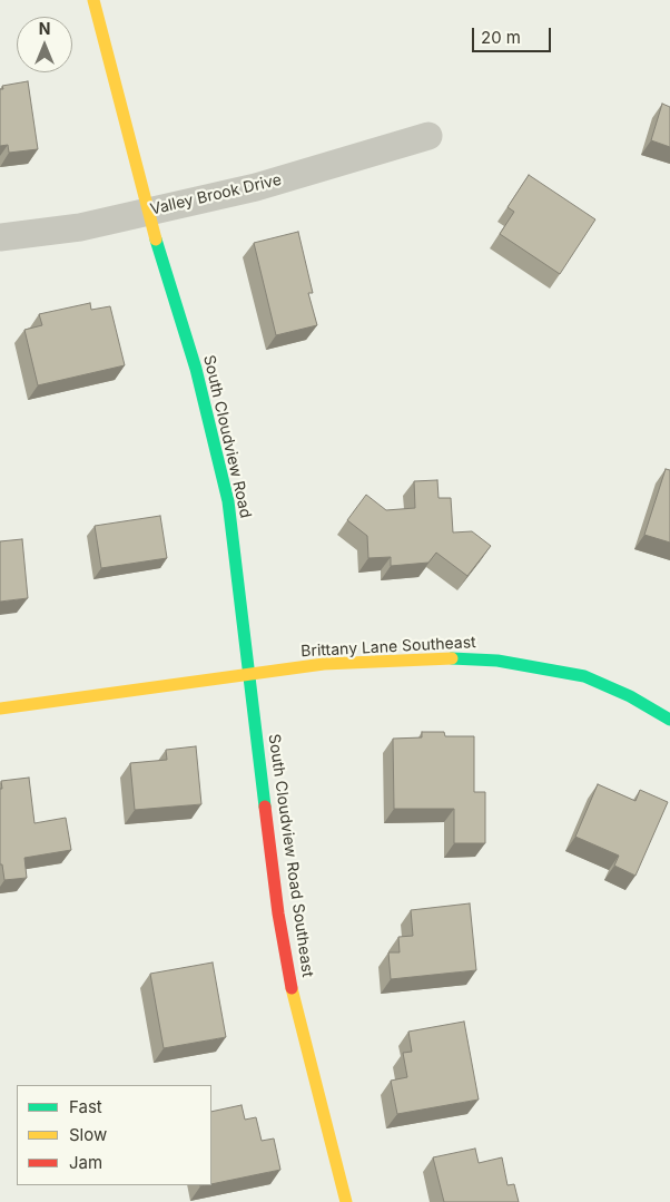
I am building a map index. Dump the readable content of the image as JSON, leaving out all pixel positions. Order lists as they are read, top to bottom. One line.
{"streets":{"street":["Valley Brook Drive","South Cloudview Road","Brittany Lane Southeast","South Cloudview Road Southeast"]},"crossings":[["Valley Brook Drive","South Cloudview Road"],["South Cloudview Road","Brittany Lane Southeast"],["South Cloudview Road","South Cloudview Road Southeast"],["Brittany Lane Southeast","South Cloudview Road Southeast"]],"legend":["Fast","Slow","Jam"],"scale_bar":"20 m","north":"top"}
